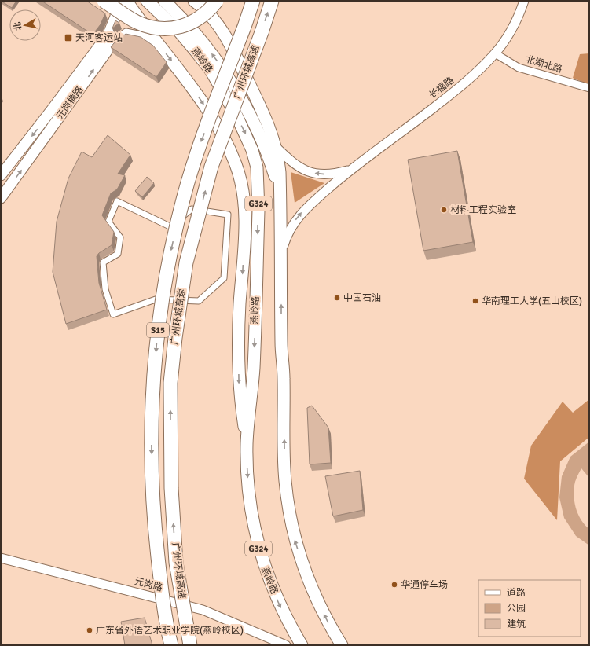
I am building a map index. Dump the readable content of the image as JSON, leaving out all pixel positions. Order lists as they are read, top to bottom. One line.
{"streets":{"highway":["燕岭路","广州环城高速","G324","S15"],"main road":["元岗横路"],"street":["北湖北路","长福路","元岗路"]},"crossings":[["燕岭路","G324"],["北湖北路","长福路"],["长福路","G324"],["元岗横路","G324"]],"places":{"transit":["天河客运站"],"other":["材料工程实验室","中国石油","华南理工大学(五山校区)","华通停车场","广东省外语艺术职业学院(燕岭校区)"]},"legend":["道路","公园","建筑"],"north":"left"}
